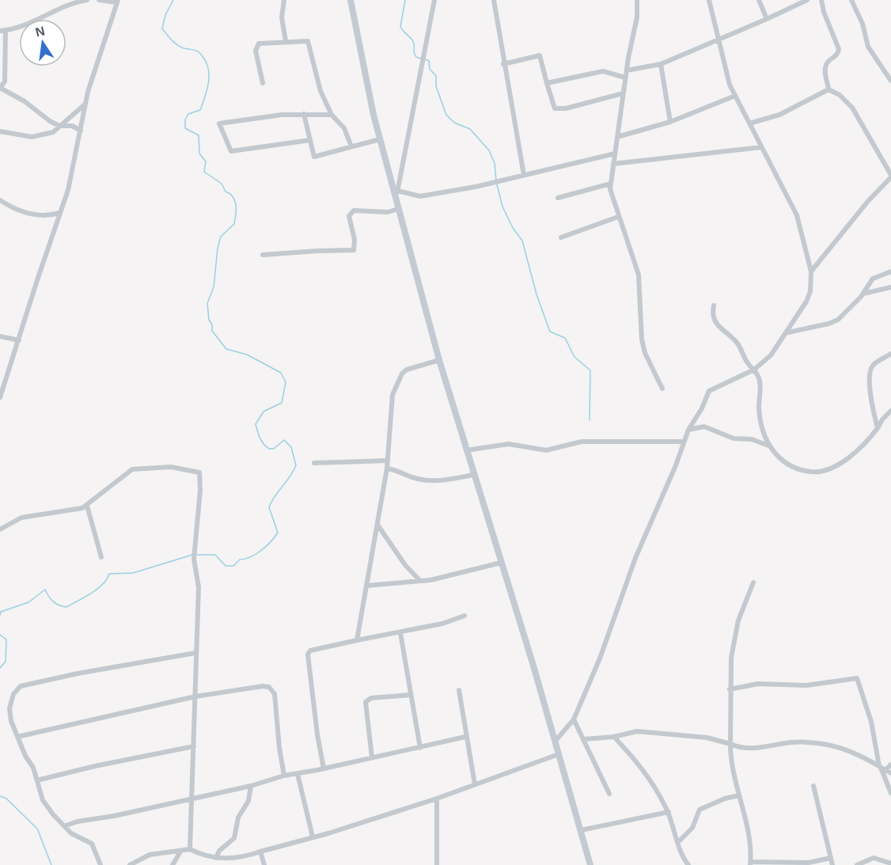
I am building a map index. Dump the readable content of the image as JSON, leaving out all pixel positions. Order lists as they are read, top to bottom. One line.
{"north":"top"}
